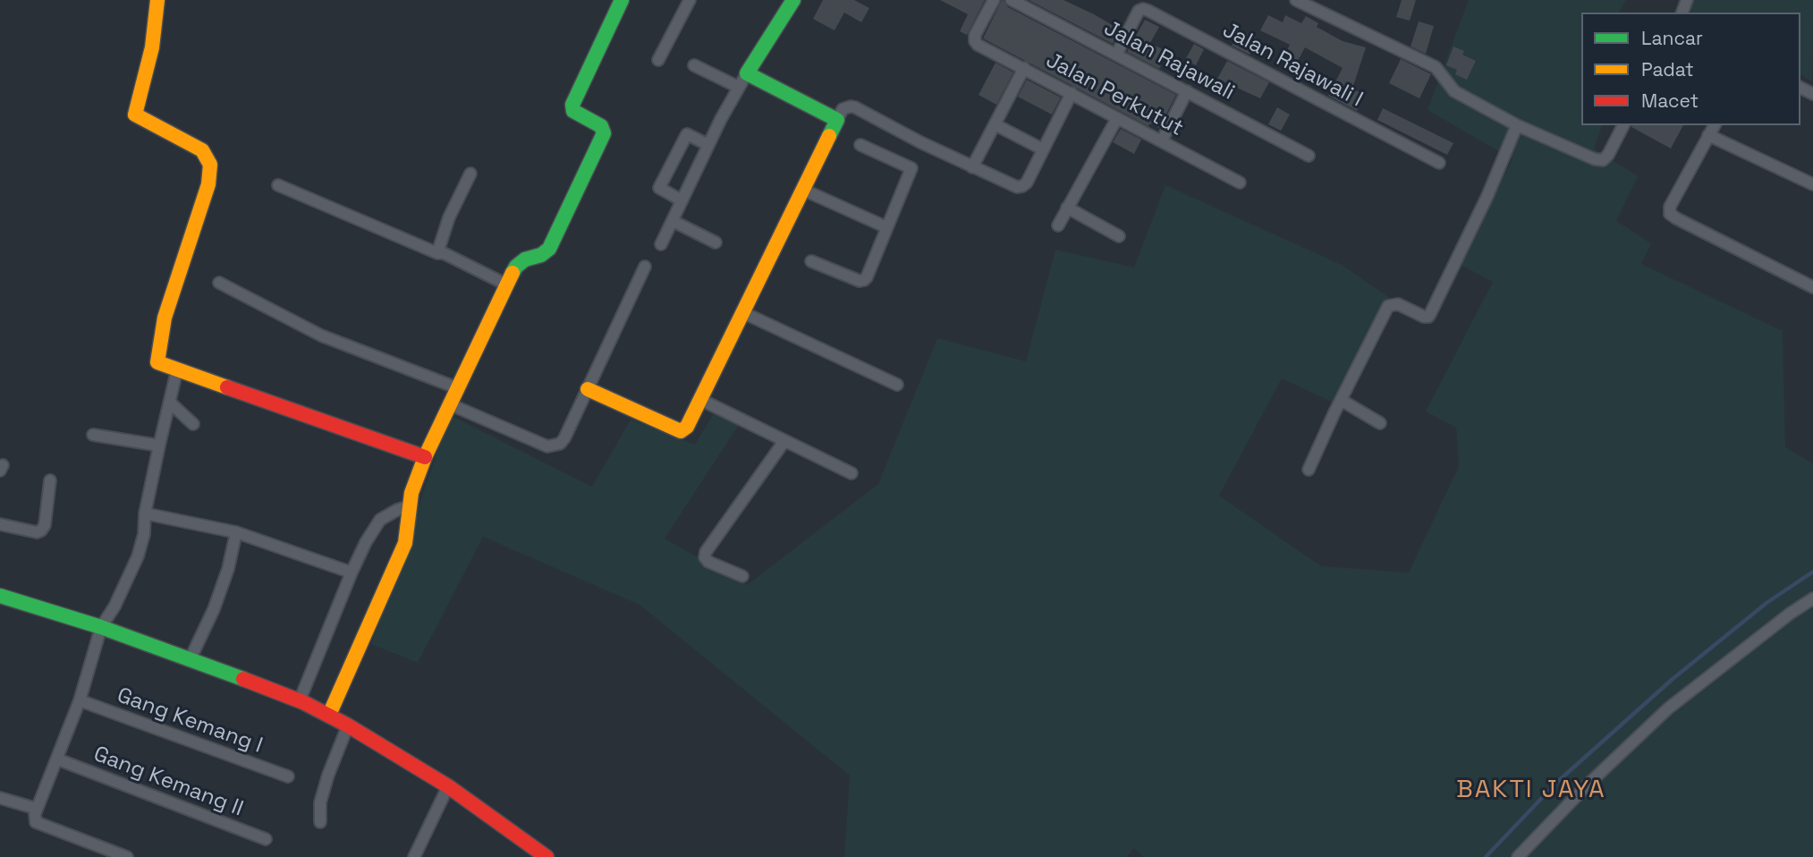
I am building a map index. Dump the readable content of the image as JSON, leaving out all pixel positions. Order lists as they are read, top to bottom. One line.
{"streets":{"street":["Jalan Rajawali","Jalan Rajawali I","Jalan Perkutut","Gang Kemang I","Gang Kemang II"]},"crossings":[["Jalan Rajawali","Jalan Rajawali I"]],"districts":["BAKTI JAYA"],"legend":["Lancar","Padat","Macet"]}
